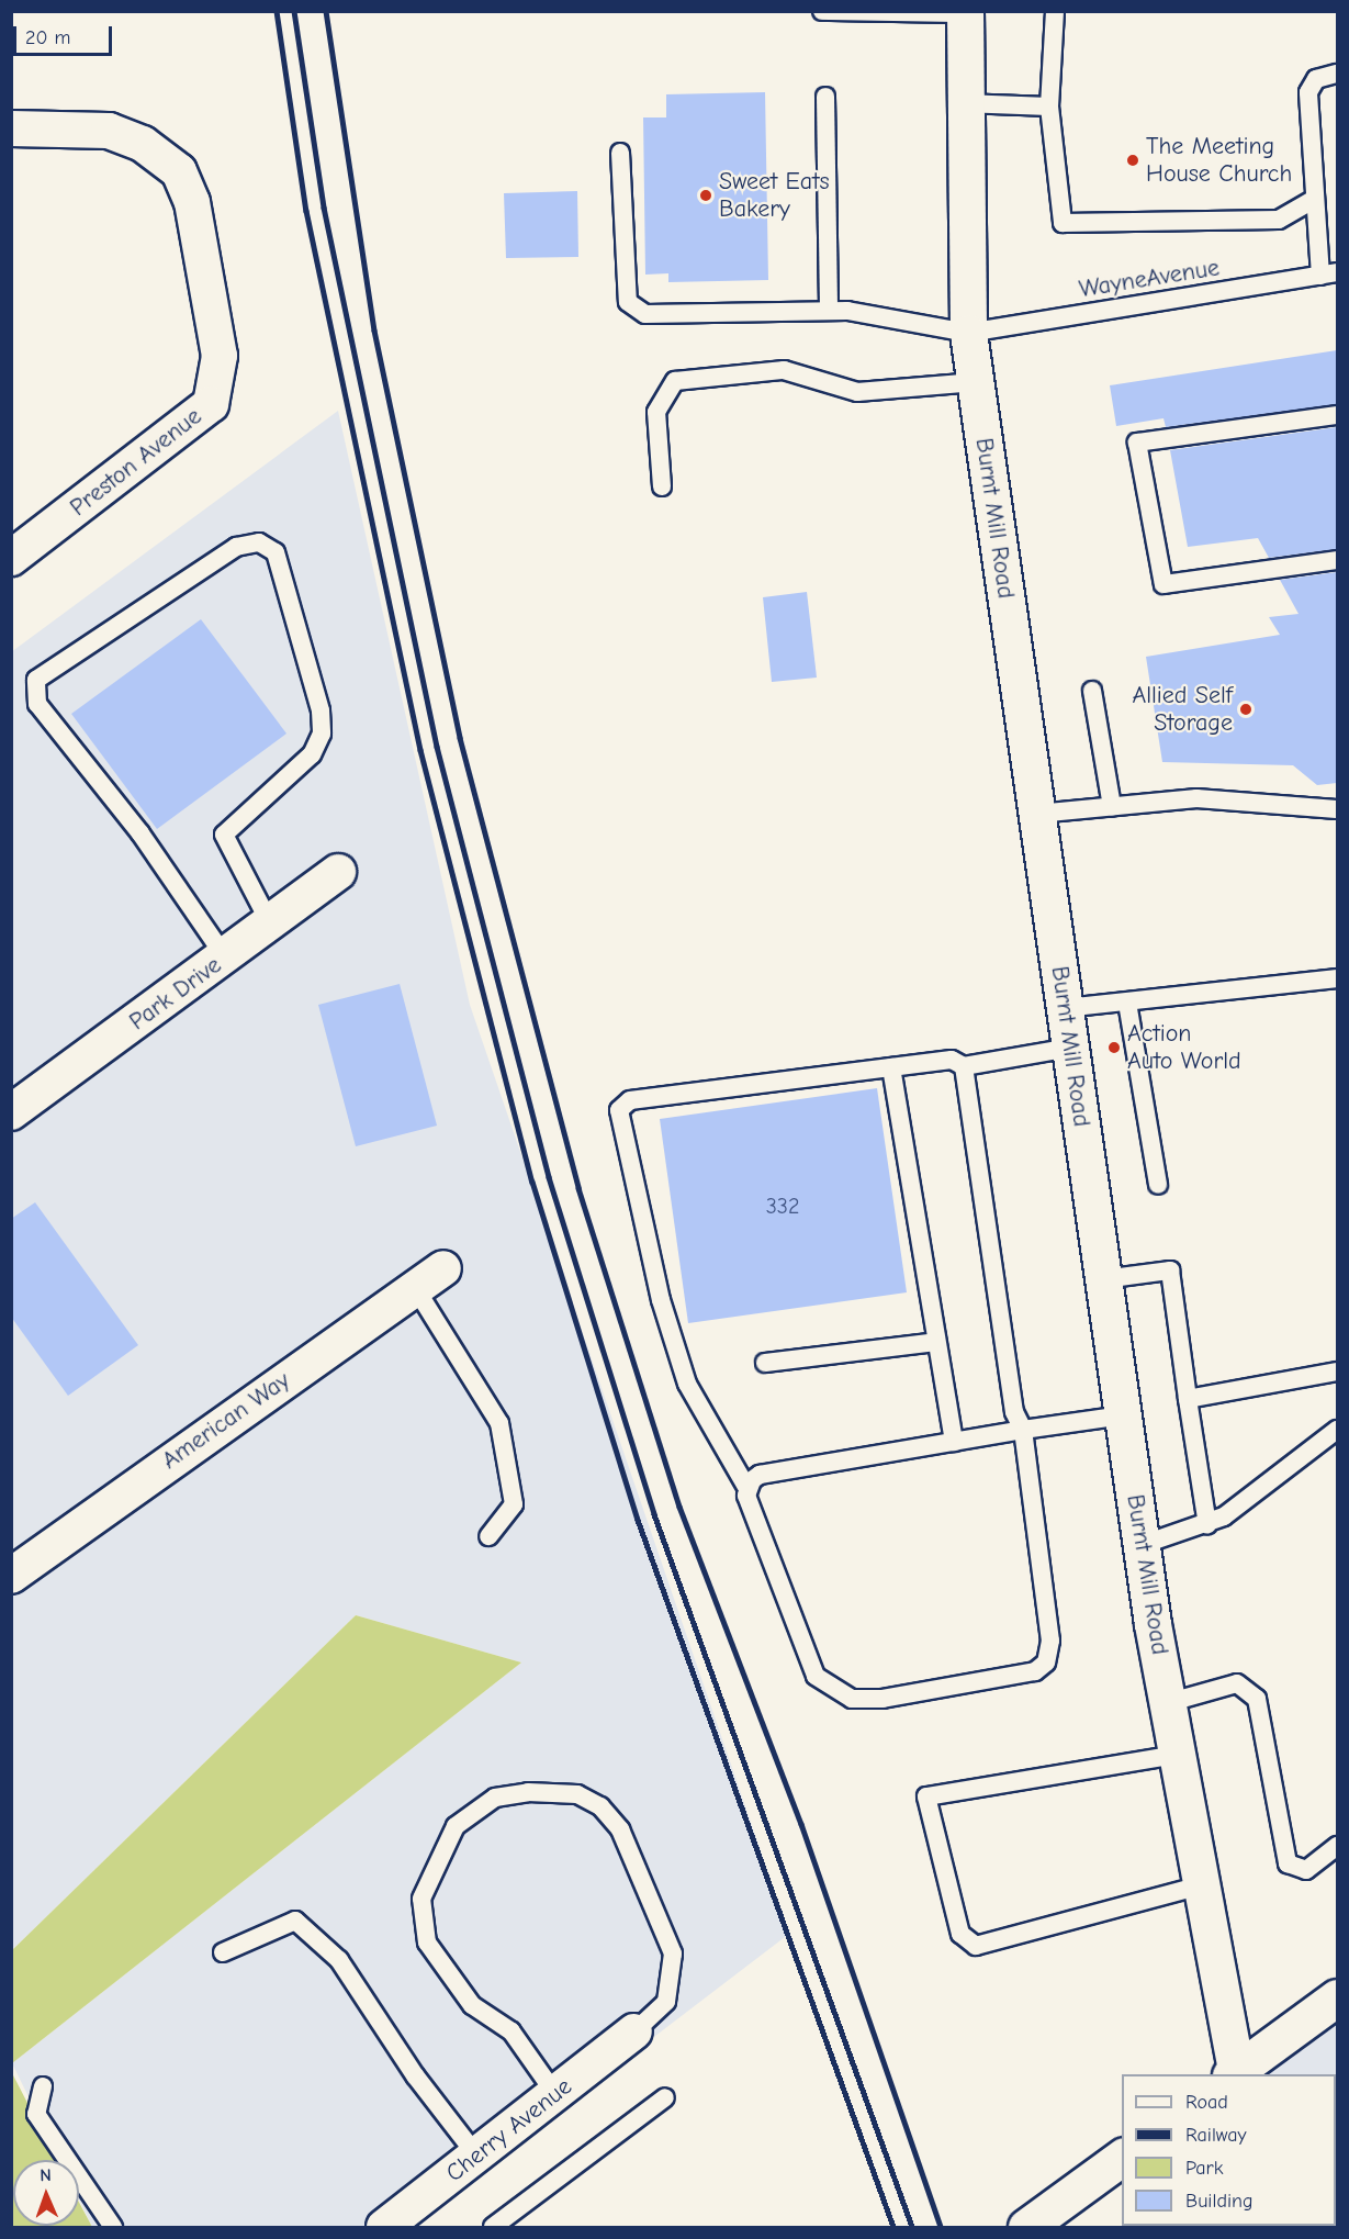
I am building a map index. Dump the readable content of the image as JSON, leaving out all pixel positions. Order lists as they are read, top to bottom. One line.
{"streets":{"main road":["Burnt Mill Road"],"street":["Preston Avenue","Park Drive","American Way","Cherry Avenue"],"lane":["WayneAvenue"]},"crossings":[["WayneAvenue","Burnt Mill Road"]],"places":["The Meeting House Church","Sweet Eats Bakery","Allied Self Storage","Action Auto World"],"house_numbers":["332"],"legend":["Road","Railway","Park","Building"],"scale_bar":"20 m","north":"top"}
